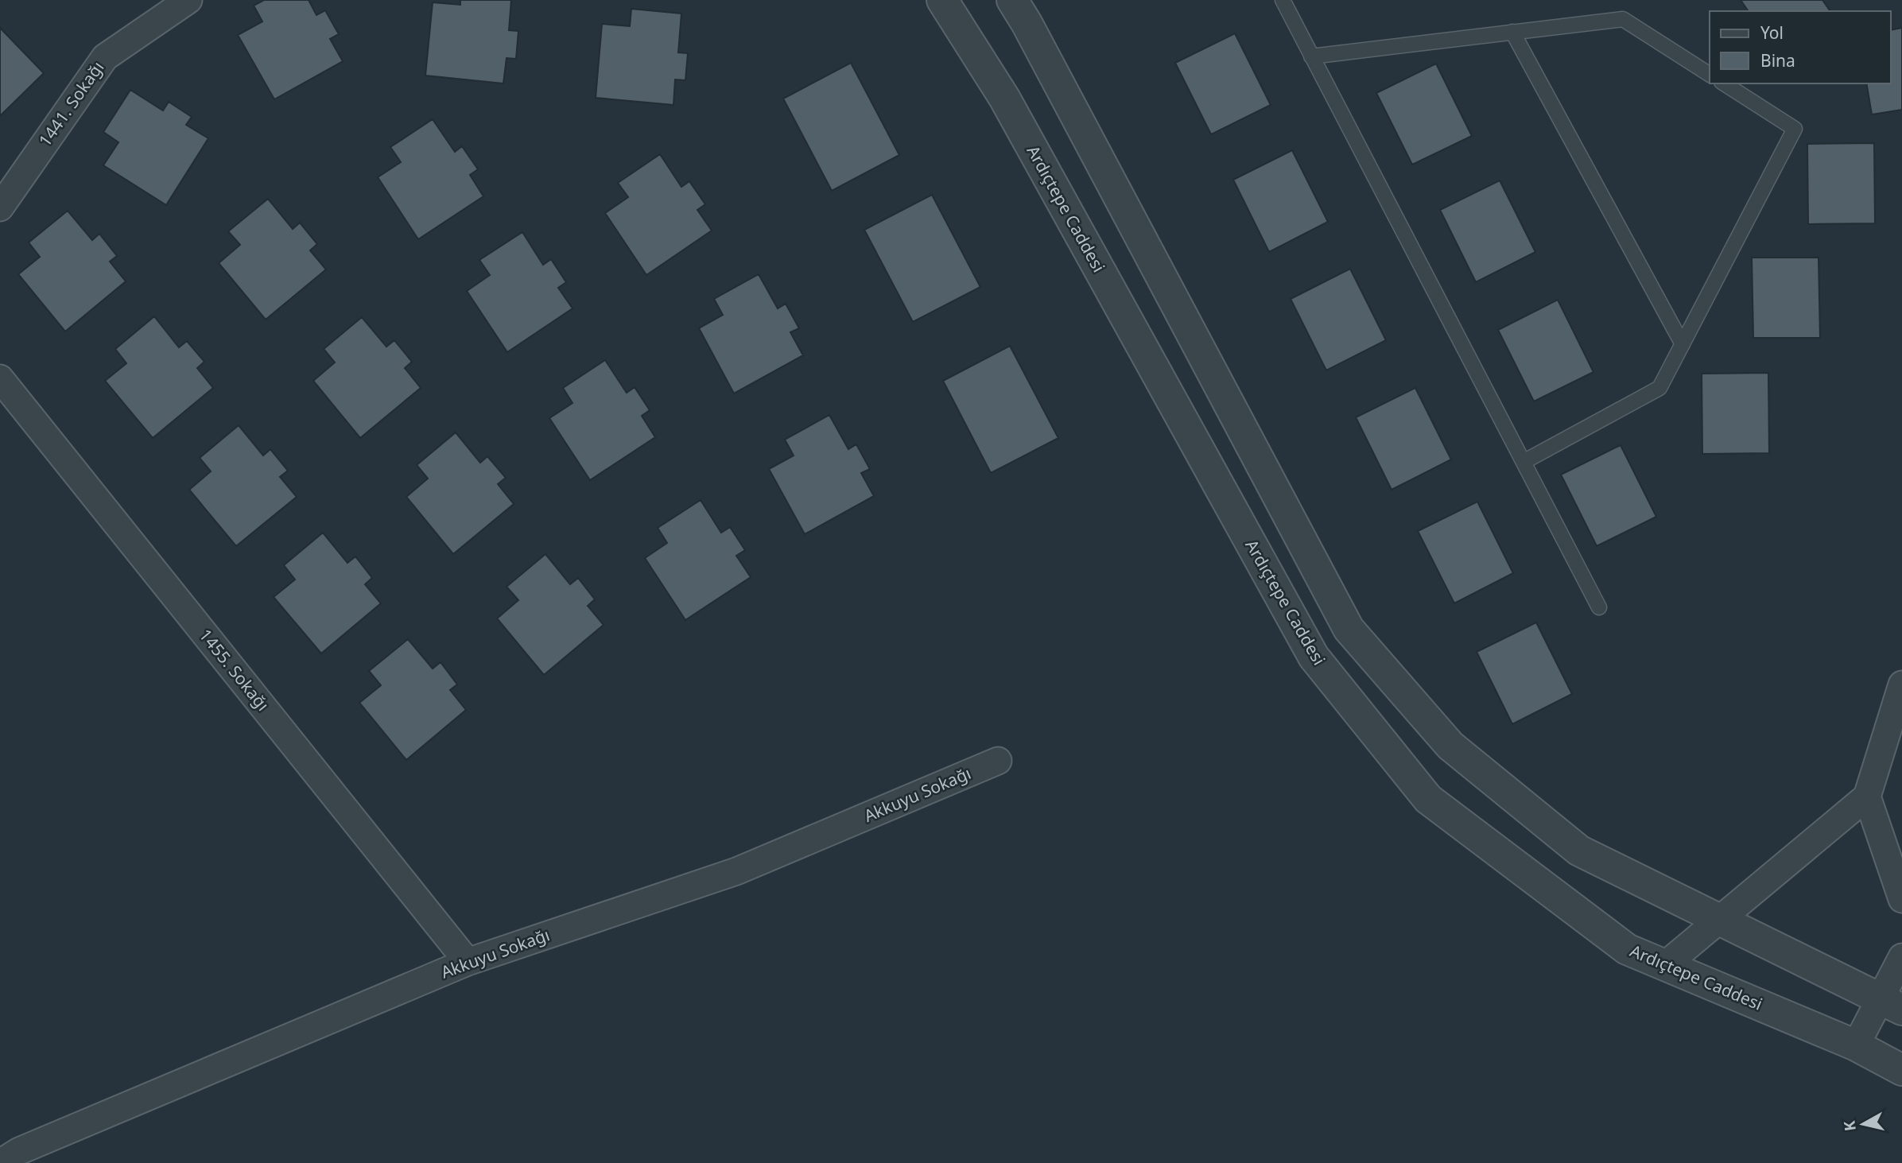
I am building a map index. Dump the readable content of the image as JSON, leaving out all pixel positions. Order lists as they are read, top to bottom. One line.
{"streets":{"street":["1441. Sokağı","Ardıçtepe Caddesi","1455. Sokağı","Akkuyu Sokağı"]},"crossings":[["1455. Sokağı","Akkuyu Sokağı"]],"legend":["Yol","Bina"],"north":"left"}
